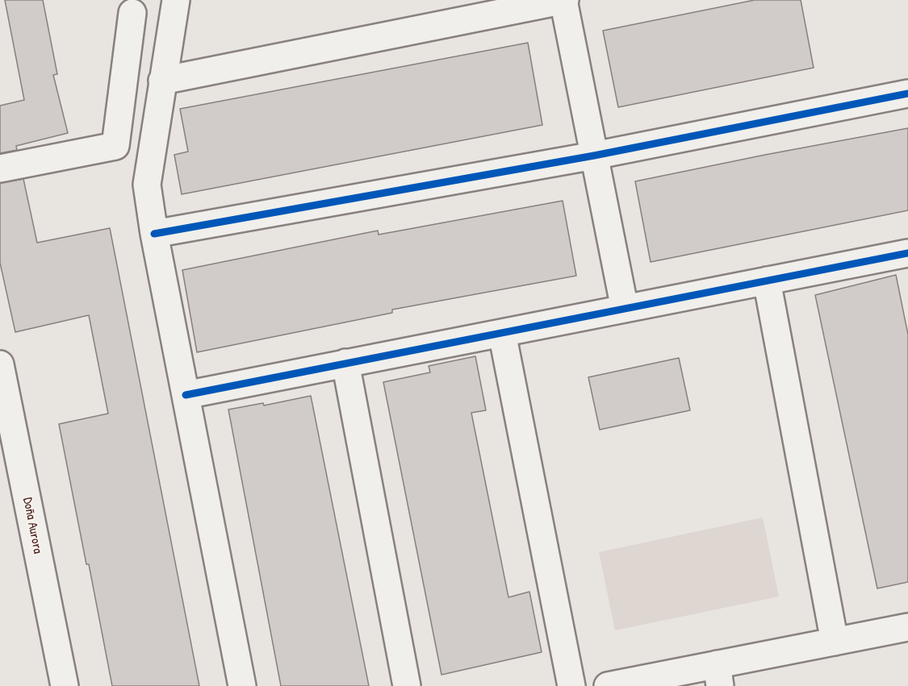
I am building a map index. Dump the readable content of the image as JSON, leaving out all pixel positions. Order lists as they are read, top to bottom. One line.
{"streets":{"street":["Doña Aurora"]}}
